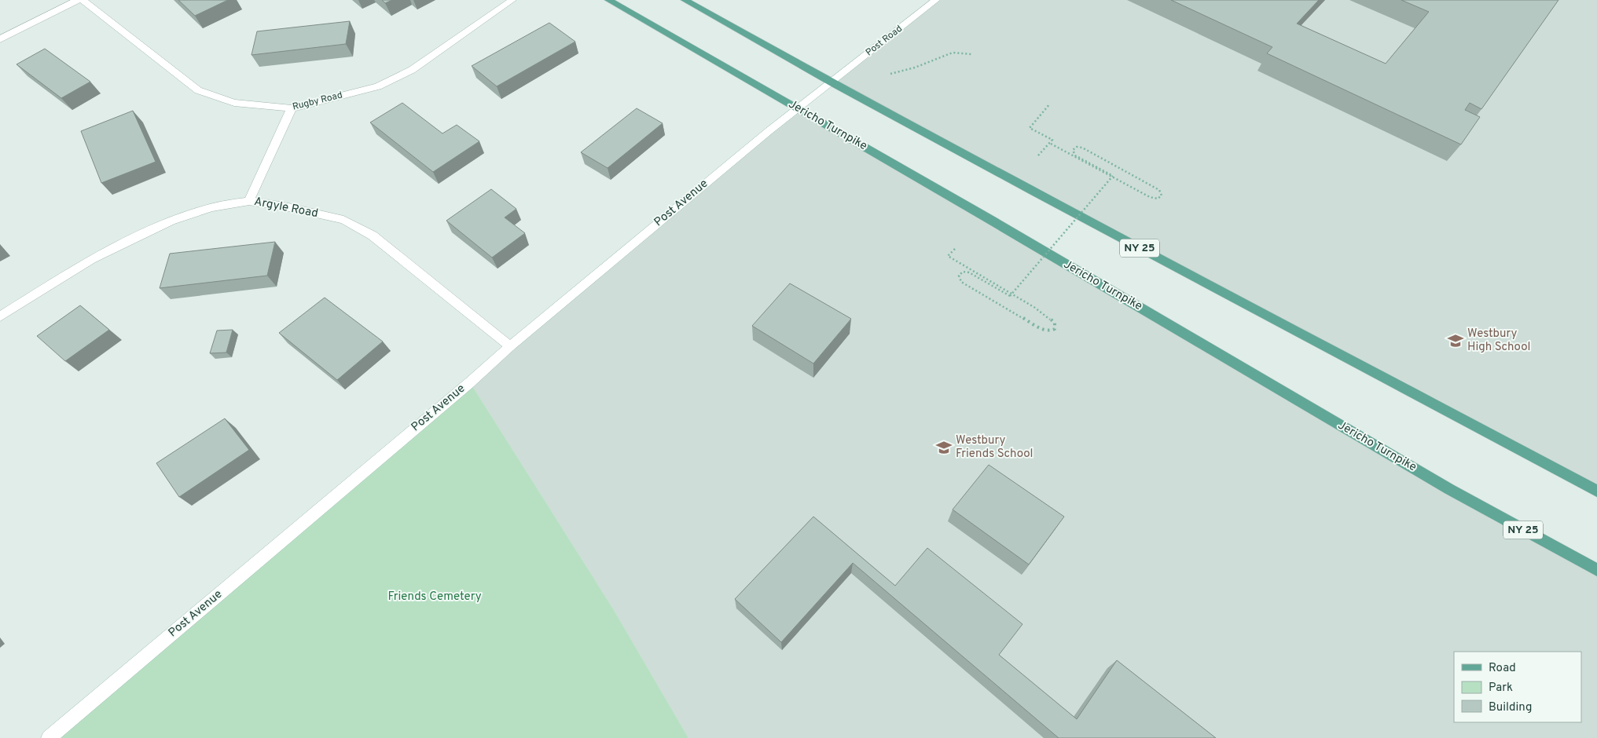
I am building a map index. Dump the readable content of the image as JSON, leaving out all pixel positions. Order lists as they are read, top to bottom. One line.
{"streets":{"main road":["Jericho Turnpike","NY 25"],"street":["Post Road","Rugby Road","Post Avenue","Argyle Road"]},"crossings":[["Post Road","Post Avenue"],["Post Road","NY 25"],["Jericho Turnpike","Post Avenue"],["Post Avenue","Argyle Road"],["Post Avenue","NY 25"]],"parks":["Friends Cemetery"],"places":{"school or university":["Westbury High School","Westbury Friends School"]},"legend":["Road","Park","Building"]}
